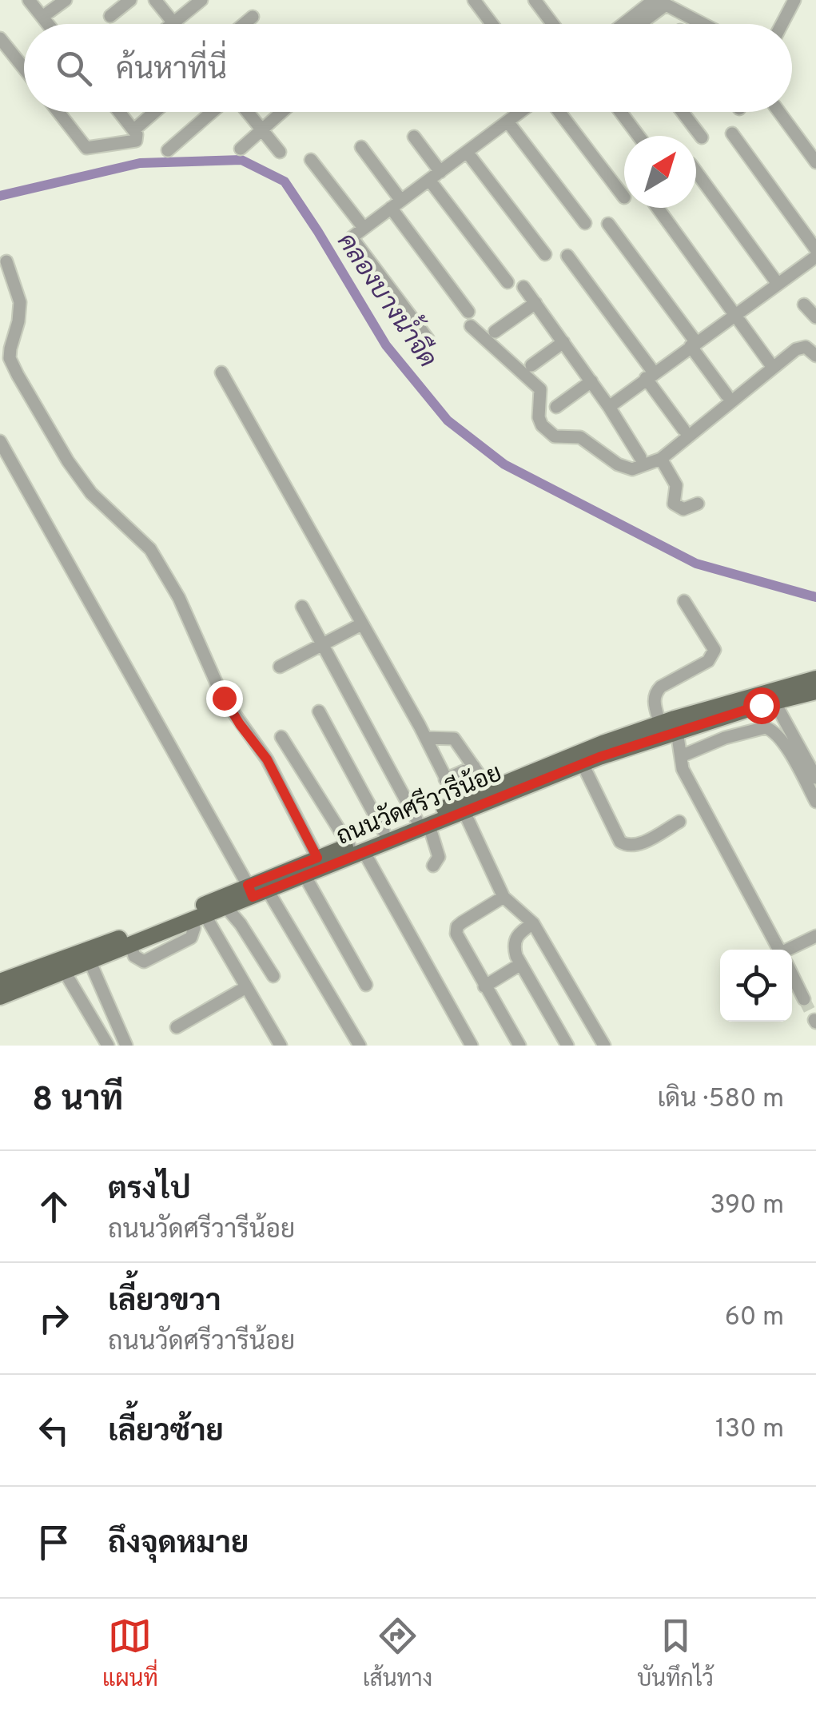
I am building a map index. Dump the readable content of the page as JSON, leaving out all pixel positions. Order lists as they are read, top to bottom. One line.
{"streets":{"main road":["ถนนวัดศรีวารีน้อย"]},"water":["คลองบางน้ำจืด"],"north":"top right","page":{"search":"ค้นหาที่นี่","heading":["8 นาที","เดิน · 580 m"],"list":[["ตรงไป","ถนนวัดศรีวารีน้อย","390 m"],["เลี้ยวขวา","ถนนวัดศรีวารีน้อย","60 m"],["เลี้ยวซ้าย","130 m"],"ถึงจุดหมาย"],"nav":["แผนที่","เส้นทาง","บันทึกไว้"]}}
